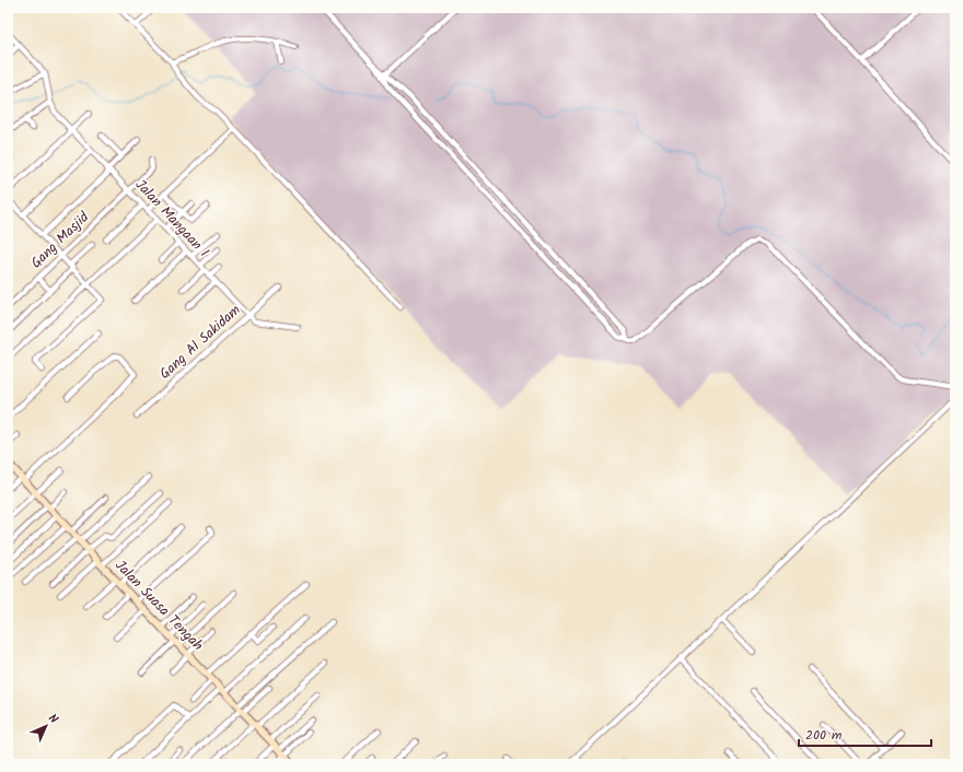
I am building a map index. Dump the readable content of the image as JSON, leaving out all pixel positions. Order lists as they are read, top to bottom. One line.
{"streets":{"street":["Jalan Mangaan I","Gang Masjid","Gang Al Sakidam","Jalan Suasa Tengah"]},"crossings":[["Jalan Mangaan I","Gang Masjid"],["Jalan Mangaan I","Gang Al Sakidam"]],"scale_bar":"200 m","north":"top right"}
